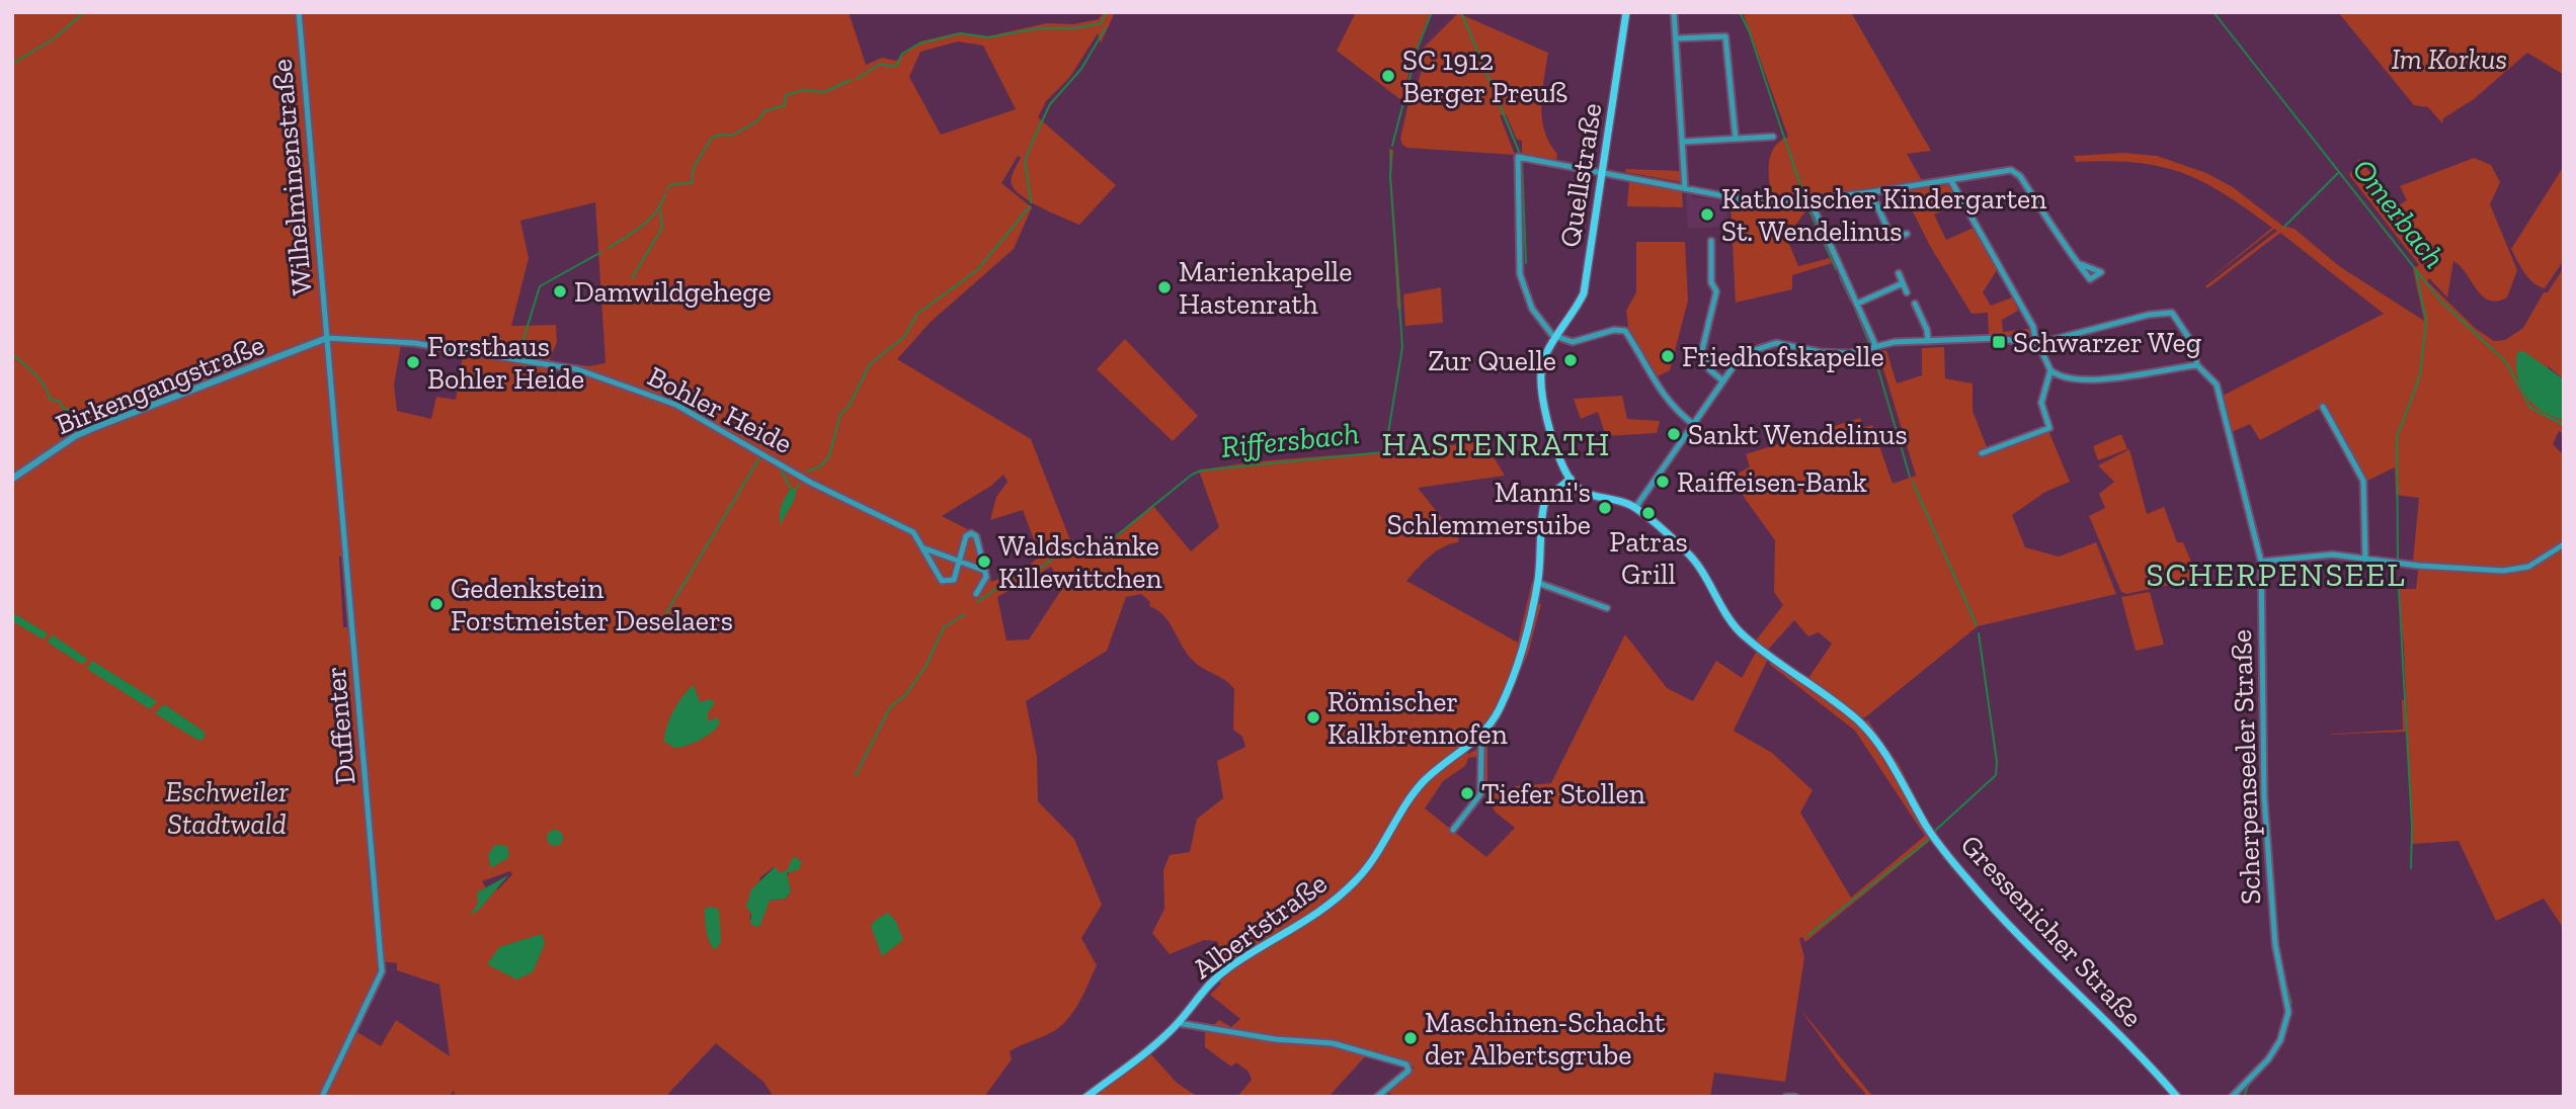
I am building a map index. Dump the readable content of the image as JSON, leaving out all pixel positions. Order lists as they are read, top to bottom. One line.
{"streets":{"main road":["Quellstraße","Albertstraße","Gressenicher Straße"],"street":["Wilhelminenstraße","Birkengangstraße","Bohler Heide","Duffenter","Scherpenseeler Straße"]},"crossings":[["Quellstraße","Albertstraße"],["Quellstraße","Gressenicher Straße"],["Wilhelminenstraße","Birkengangstraße"],["Wilhelminenstraße","Bohler Heide"],["Wilhelminenstraße","Duffenter"],["Birkengangstraße","Bohler Heide"],["Birkengangstraße","Duffenter"],["Bohler Heide","Duffenter"],["Albertstraße","Gressenicher Straße"]],"districts":["HASTENRATH","SCHERPENSEEL"],"water":["Omerbach","Riffersbach"],"parks":["Im Korkus","Eschweiler Stadtwald"],"places":{"other":["SC 1912 Berger Preuß","Katholischer Kindergarten St. Wendelinus","Marienkapelle Hastenrath","Damwildgehege","Friedhofskapelle","Zur Quelle","Forsthaus Bohler Heide","Sankt Wendelinus","Raiffeisen-Bank","Manni's Schlemmersuibe","Patras Grill","Waldschänke Killewittchen","Gedenkstein Forstmeister Deselaers","Römischer Kalkbrennofen","Tiefer Stollen","Maschinen-Schacht der Albertsgrube"],"transit":["Schwarzer Weg"]}}
